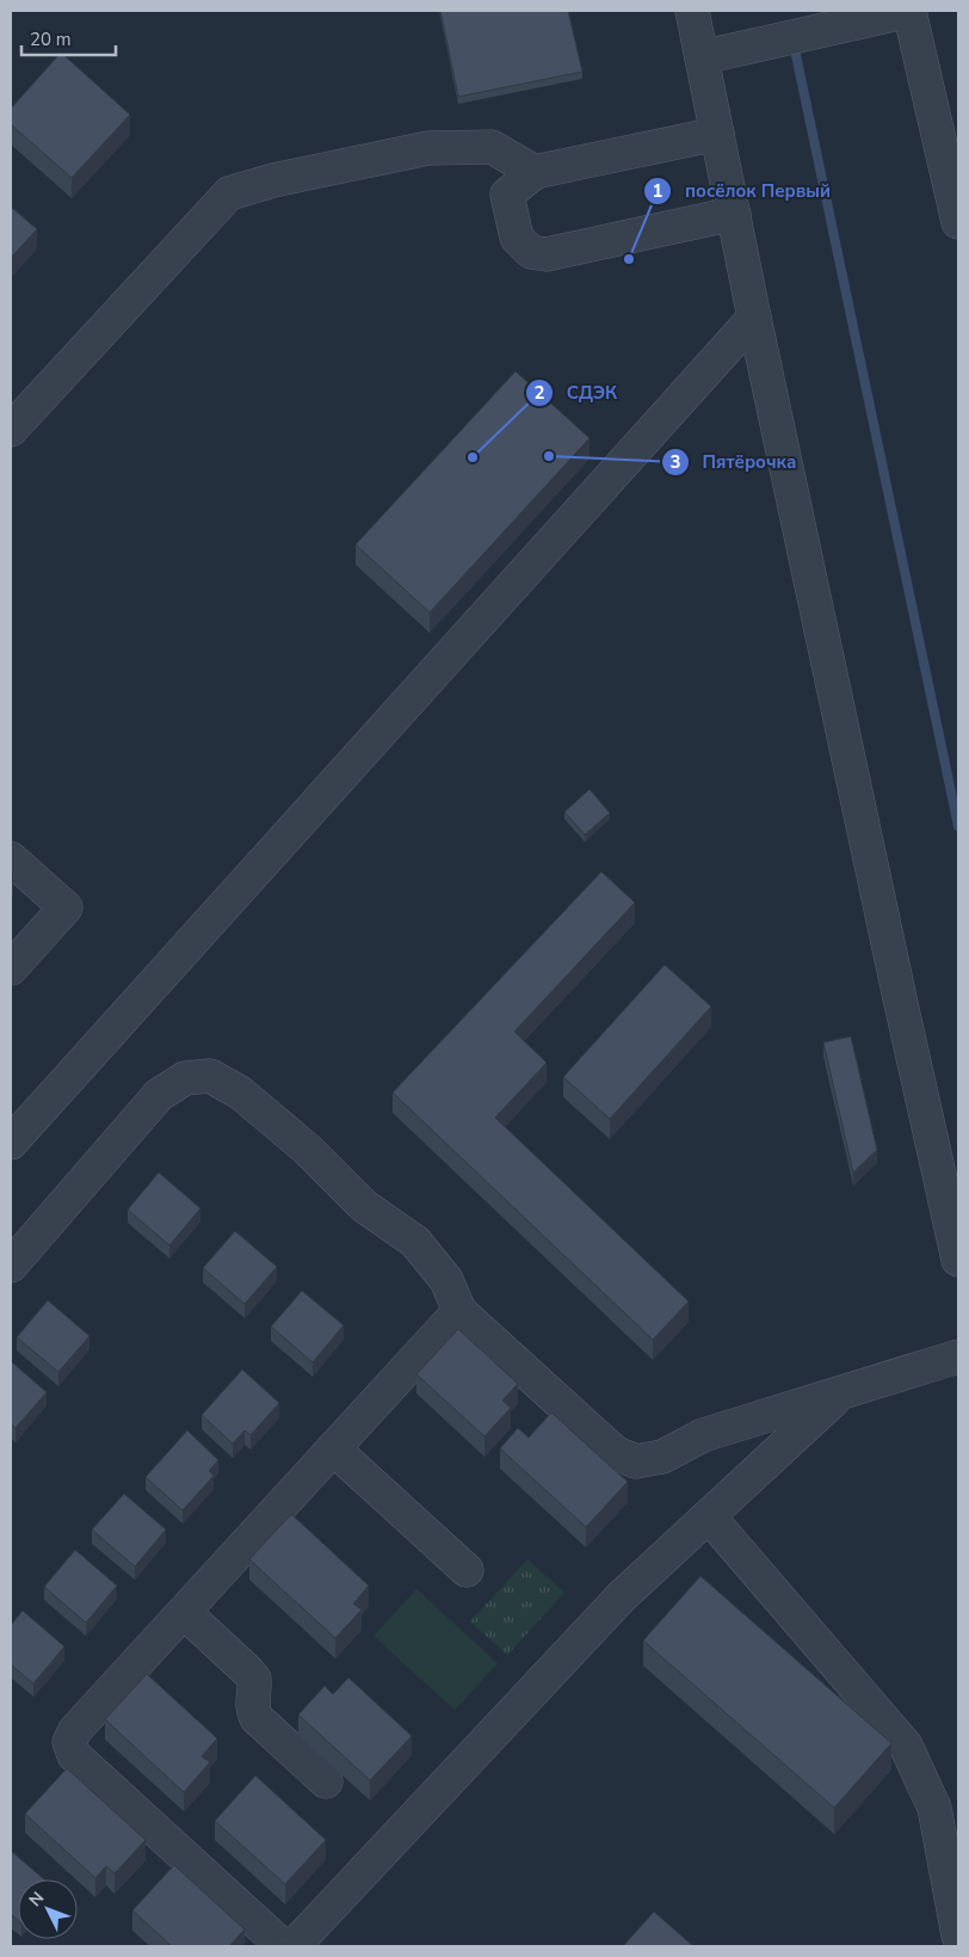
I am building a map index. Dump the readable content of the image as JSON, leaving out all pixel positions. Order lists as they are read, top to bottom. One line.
{"places":["посёлок Первый","Пятёрочка","СДЭК"],"scale_bar":"20 m","north":"top left"}
